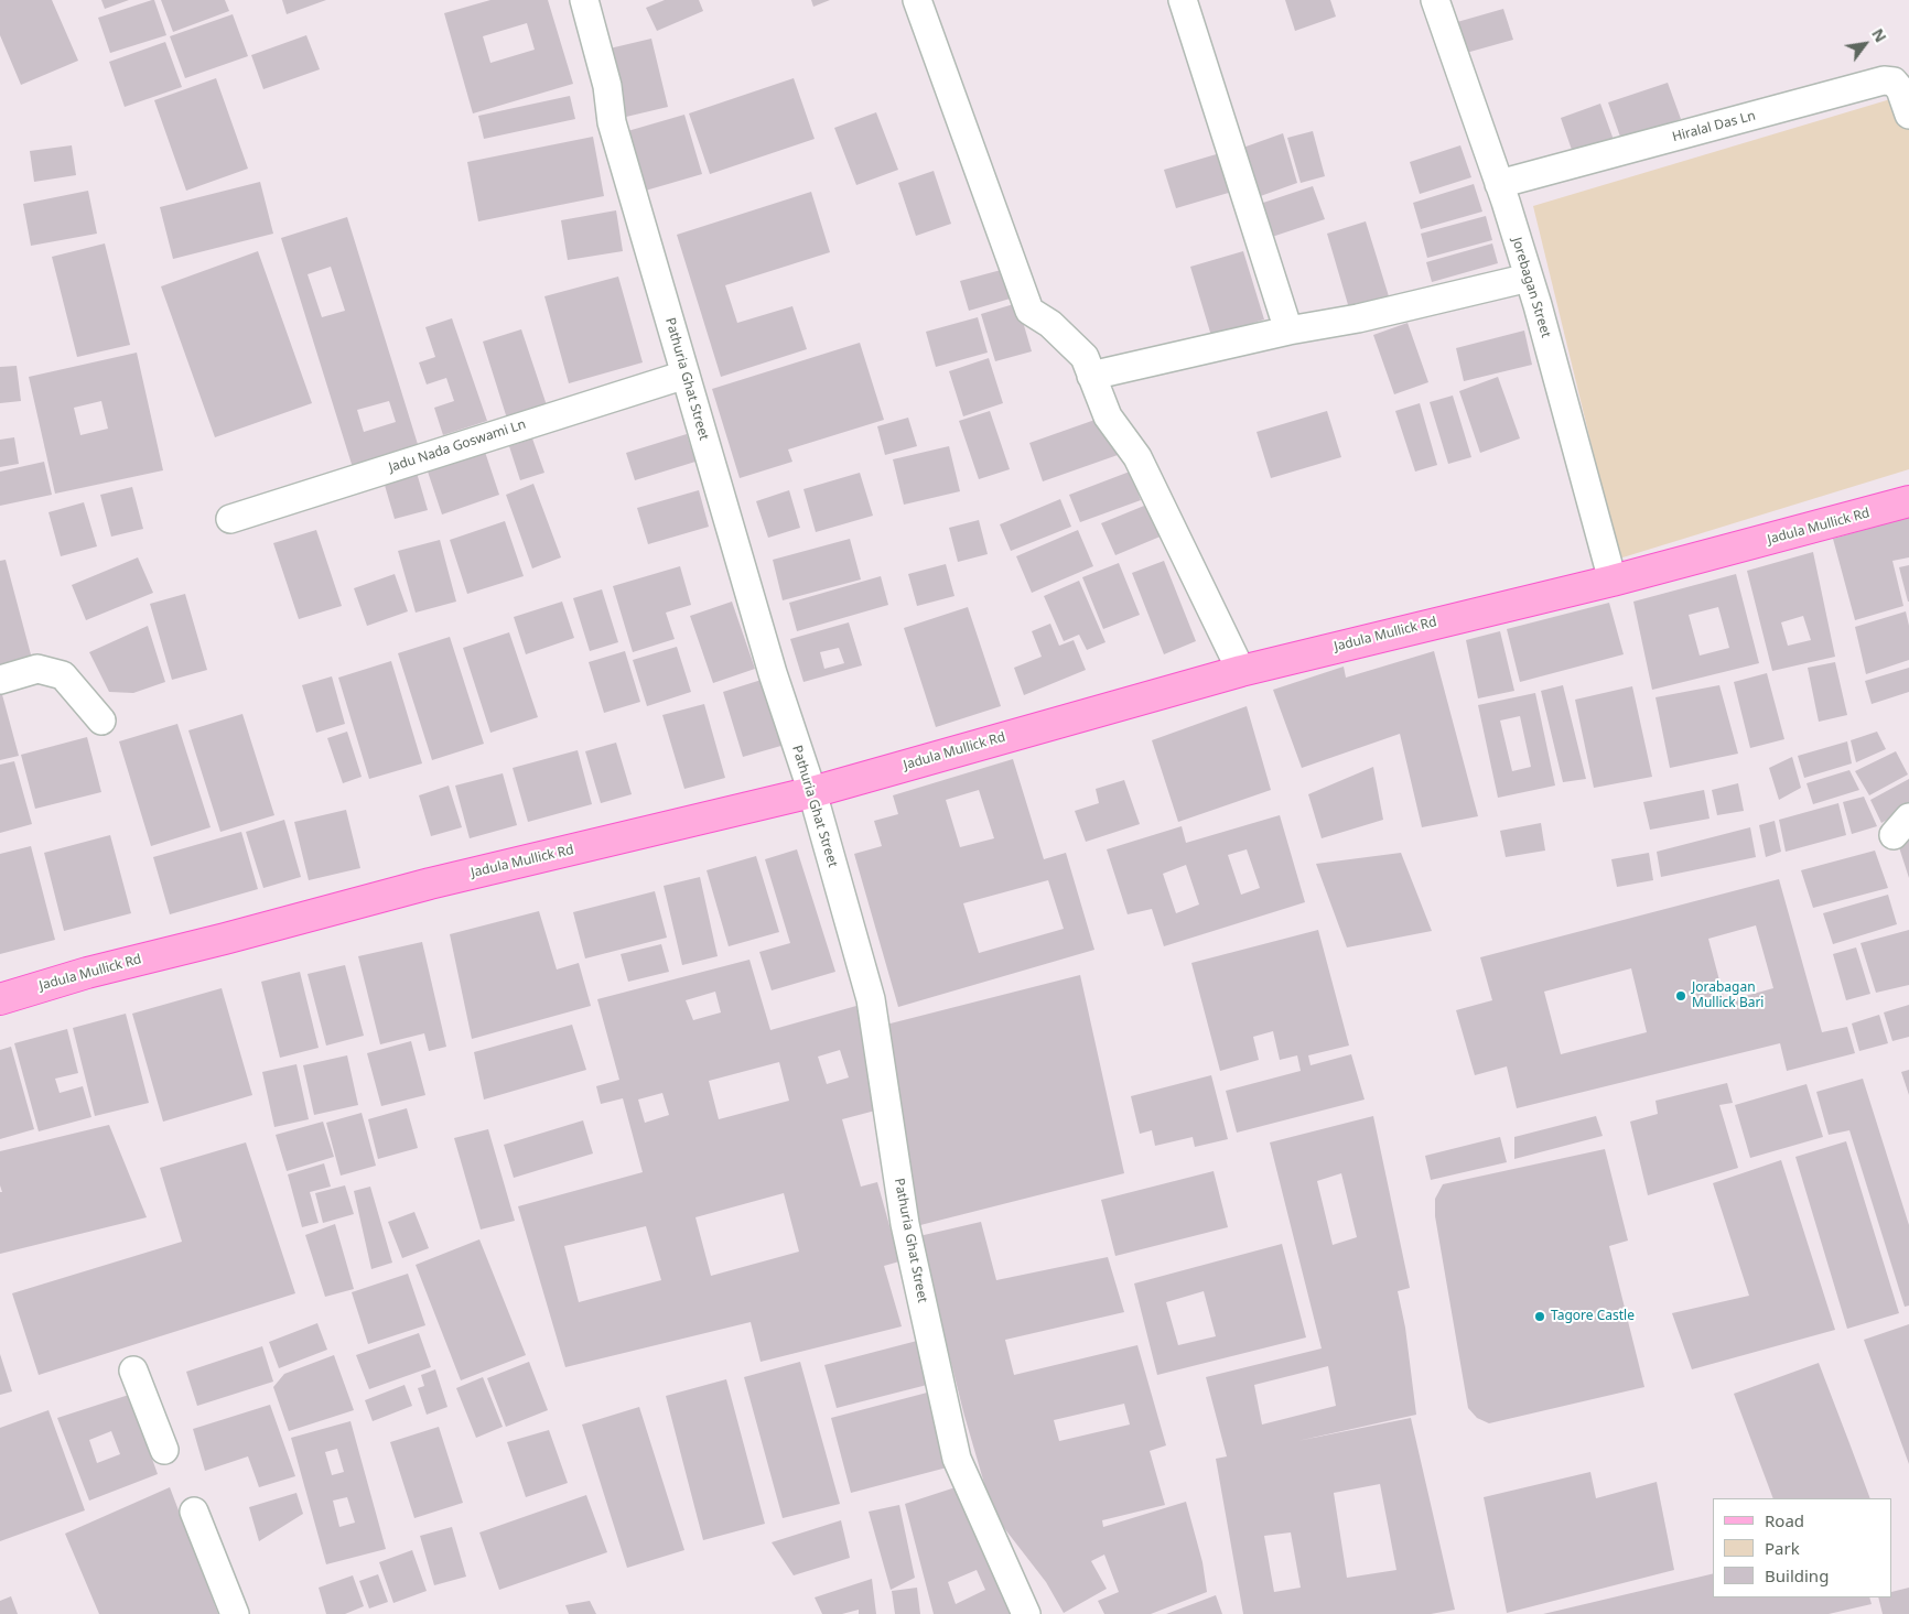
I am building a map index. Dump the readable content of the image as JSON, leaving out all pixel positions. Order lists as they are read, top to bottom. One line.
{"streets":{"main road":["Jadula Mullick Rd"],"street":["Hiralal Das Ln","Jorebagan Street","Pathuria Ghat Street","Jadu Nada Goswami Ln"]},"crossings":[["Hiralal Das Ln","Jorebagan Street"],["Jorebagan Street","Jadula Mullick Rd"],["Pathuria Ghat Street","Jadu Nada Goswami Ln"],["Pathuria Ghat Street","Jadula Mullick Rd"]],"places":["Jorabagan Mullick Bari","Tagore Castle"],"legend":["Road","Park","Building"],"north":"top right"}
